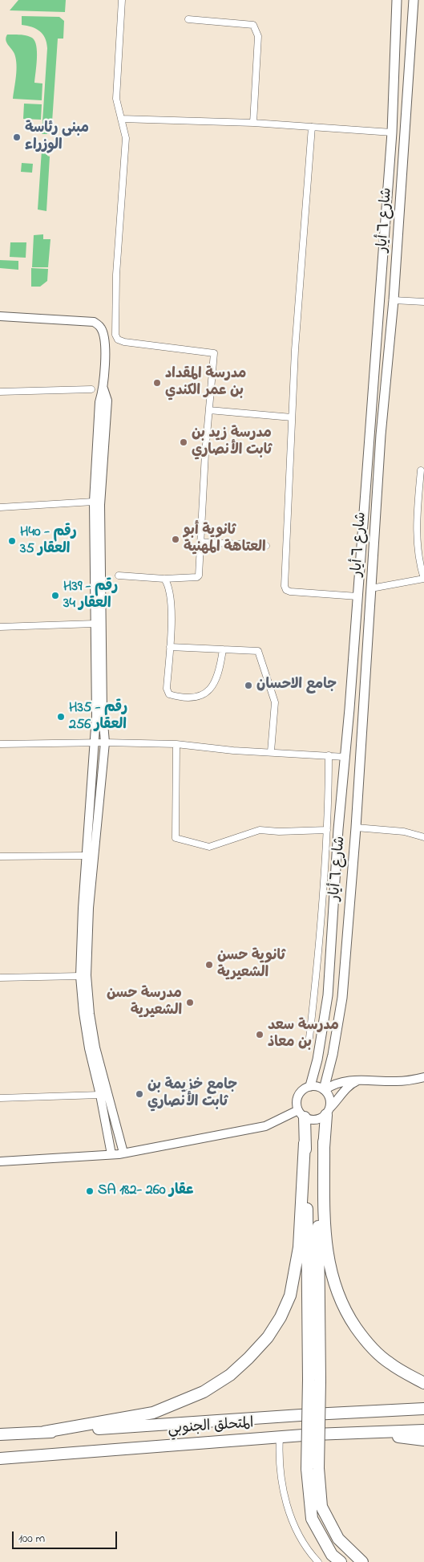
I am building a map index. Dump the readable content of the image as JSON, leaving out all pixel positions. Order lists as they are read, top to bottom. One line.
{"streets":{"highway":["المتحلق الجنوبي"],"main road":["شارع ٦ أيار"]},"places":["مبنى رئاسة الوزراء","مدرسة المقداد بن عمر الكندي","مدرسة زيد بن ثابت الأنصاري","ثانوية أبو العتاهة المهنية","H40 - رقم العقار 35","H39 - رقم العقار 34","جامع الاحسان","H35 - رقم العقار 256","ثانوية حسن الشعيرية","مدرسة حسن الشعيرية","مدرسة سعد بن معاذ","جامع خزيمة بن ثابت الأنصاري","SA 182- عقار 260"],"scale_bar":"100 m"}
